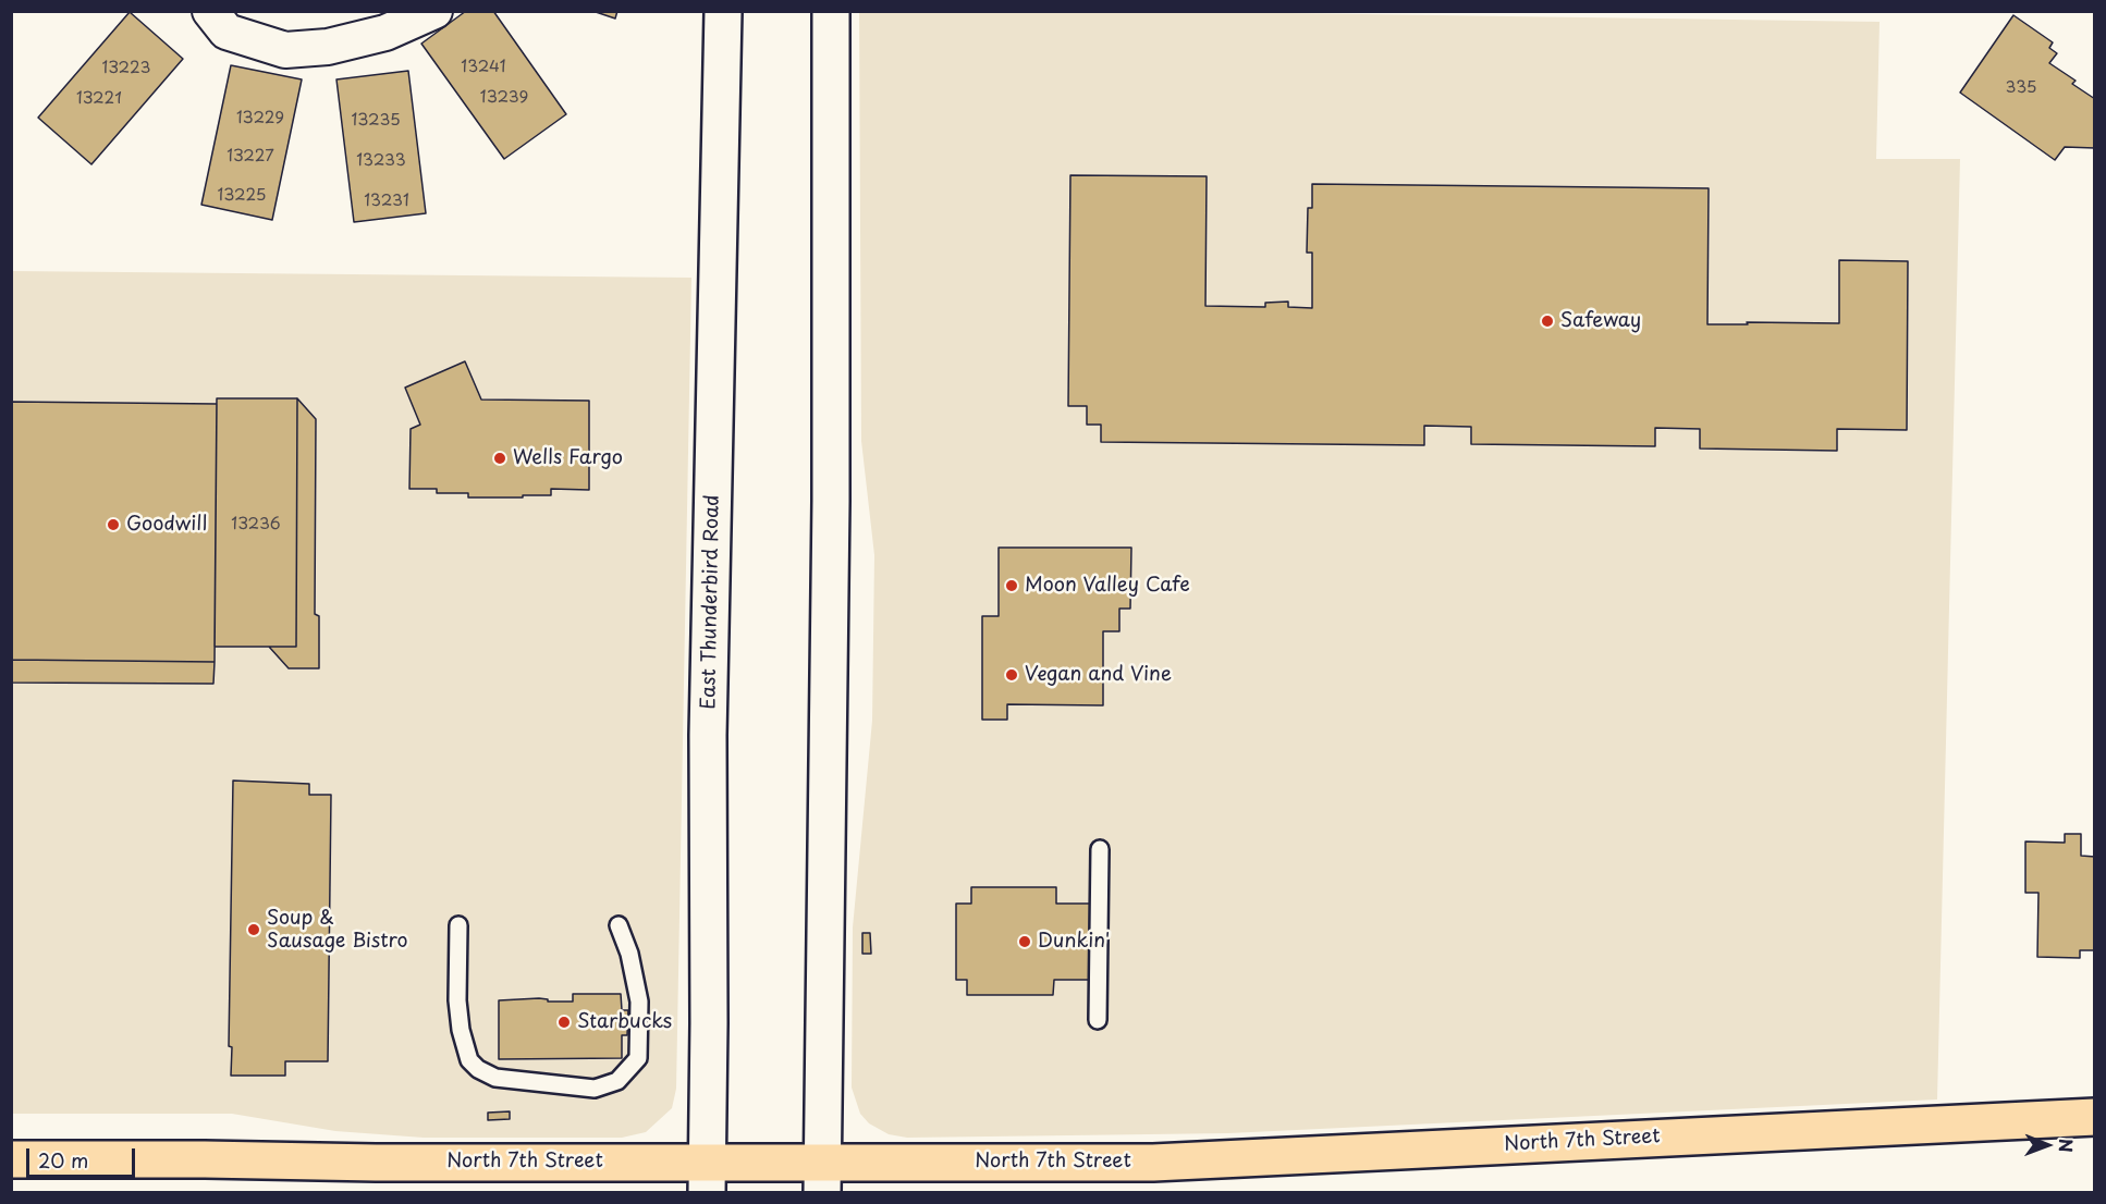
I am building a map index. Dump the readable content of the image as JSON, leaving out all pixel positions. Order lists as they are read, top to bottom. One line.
{"streets":{"main road":["East Thunderbird Road","North 7th Street"]},"crossings":[["East Thunderbird Road","North 7th Street"]],"places":["Safeway","Wells Fargo","Goodwill","Moon Valley Cafe","Vegan and Vine","Soup & Sausage Bistro","Dunkin'","Starbucks"],"house_numbers":["13241","13223","335","13239","13221","13229","13235","13227","13233","13225","13231","13236"],"scale_bar":"20 m","north":"right"}
